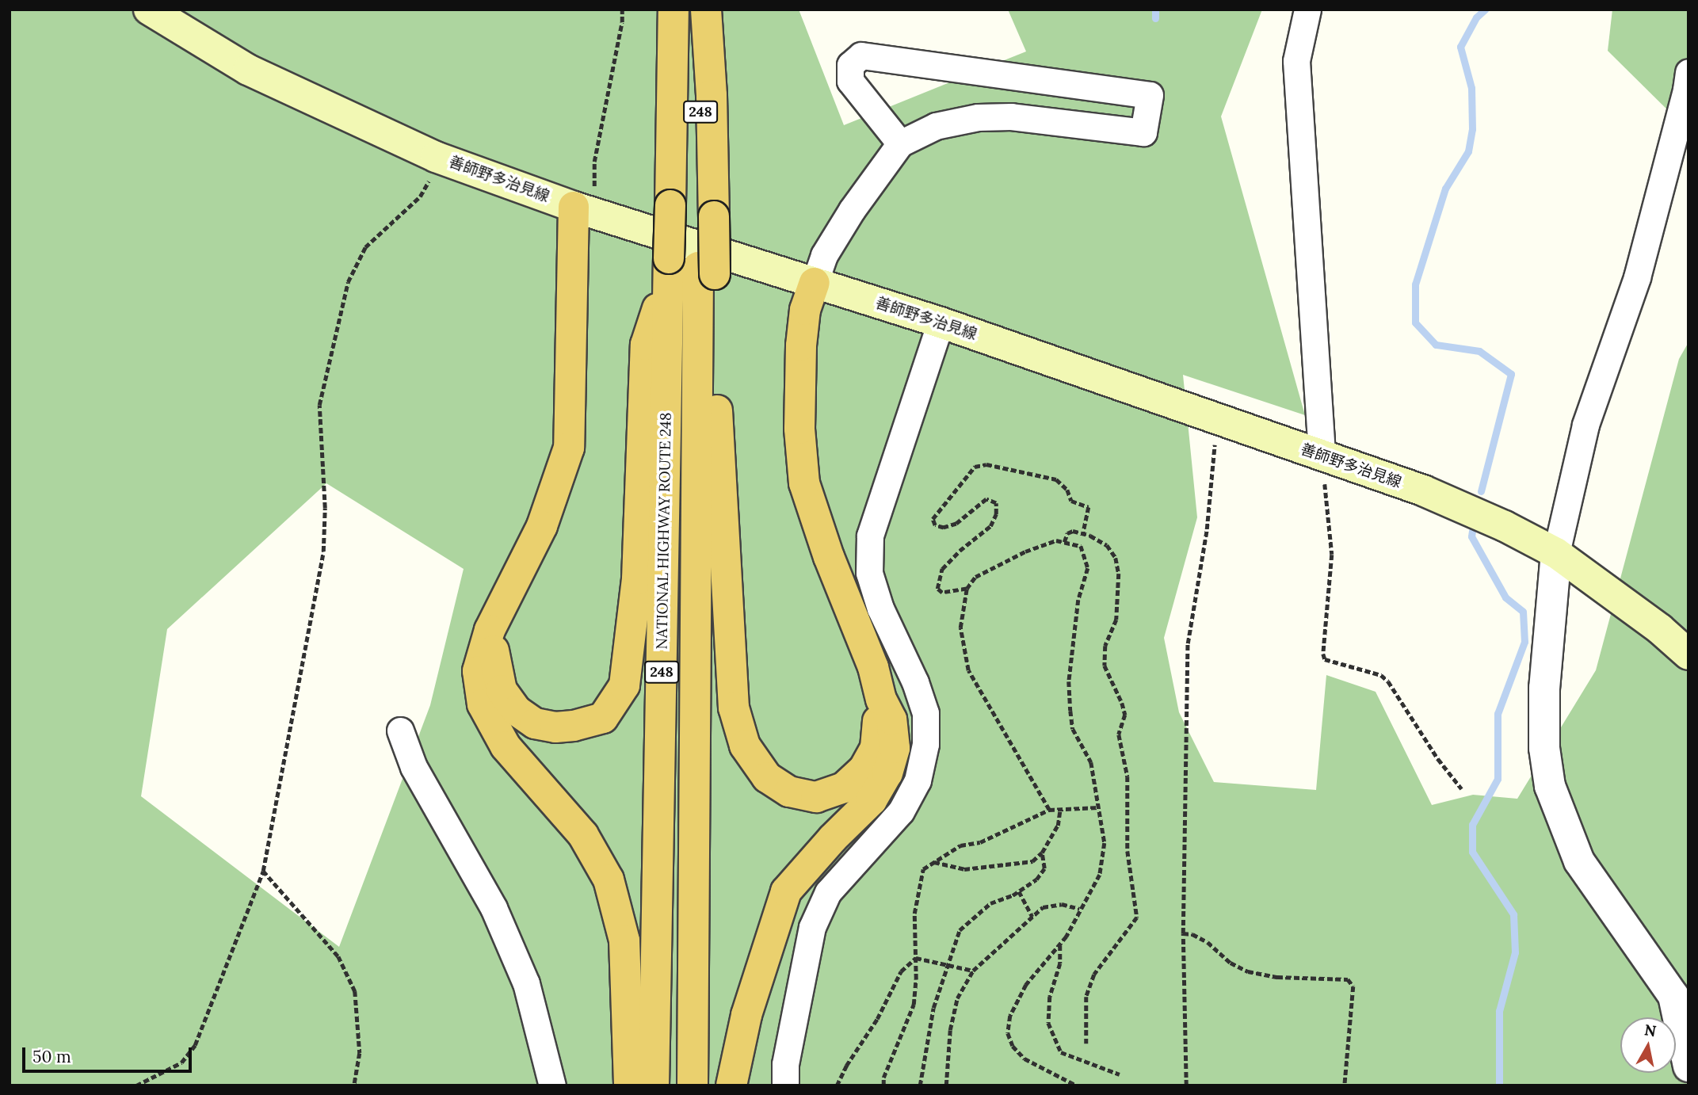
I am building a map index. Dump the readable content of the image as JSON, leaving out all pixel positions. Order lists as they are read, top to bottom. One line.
{"streets":{"highway":["248","NATIONAL HIGHWAY ROUTE 248"],"main road":["善師野多治見線"]},"scale_bar":"50 m","north":"top"}
